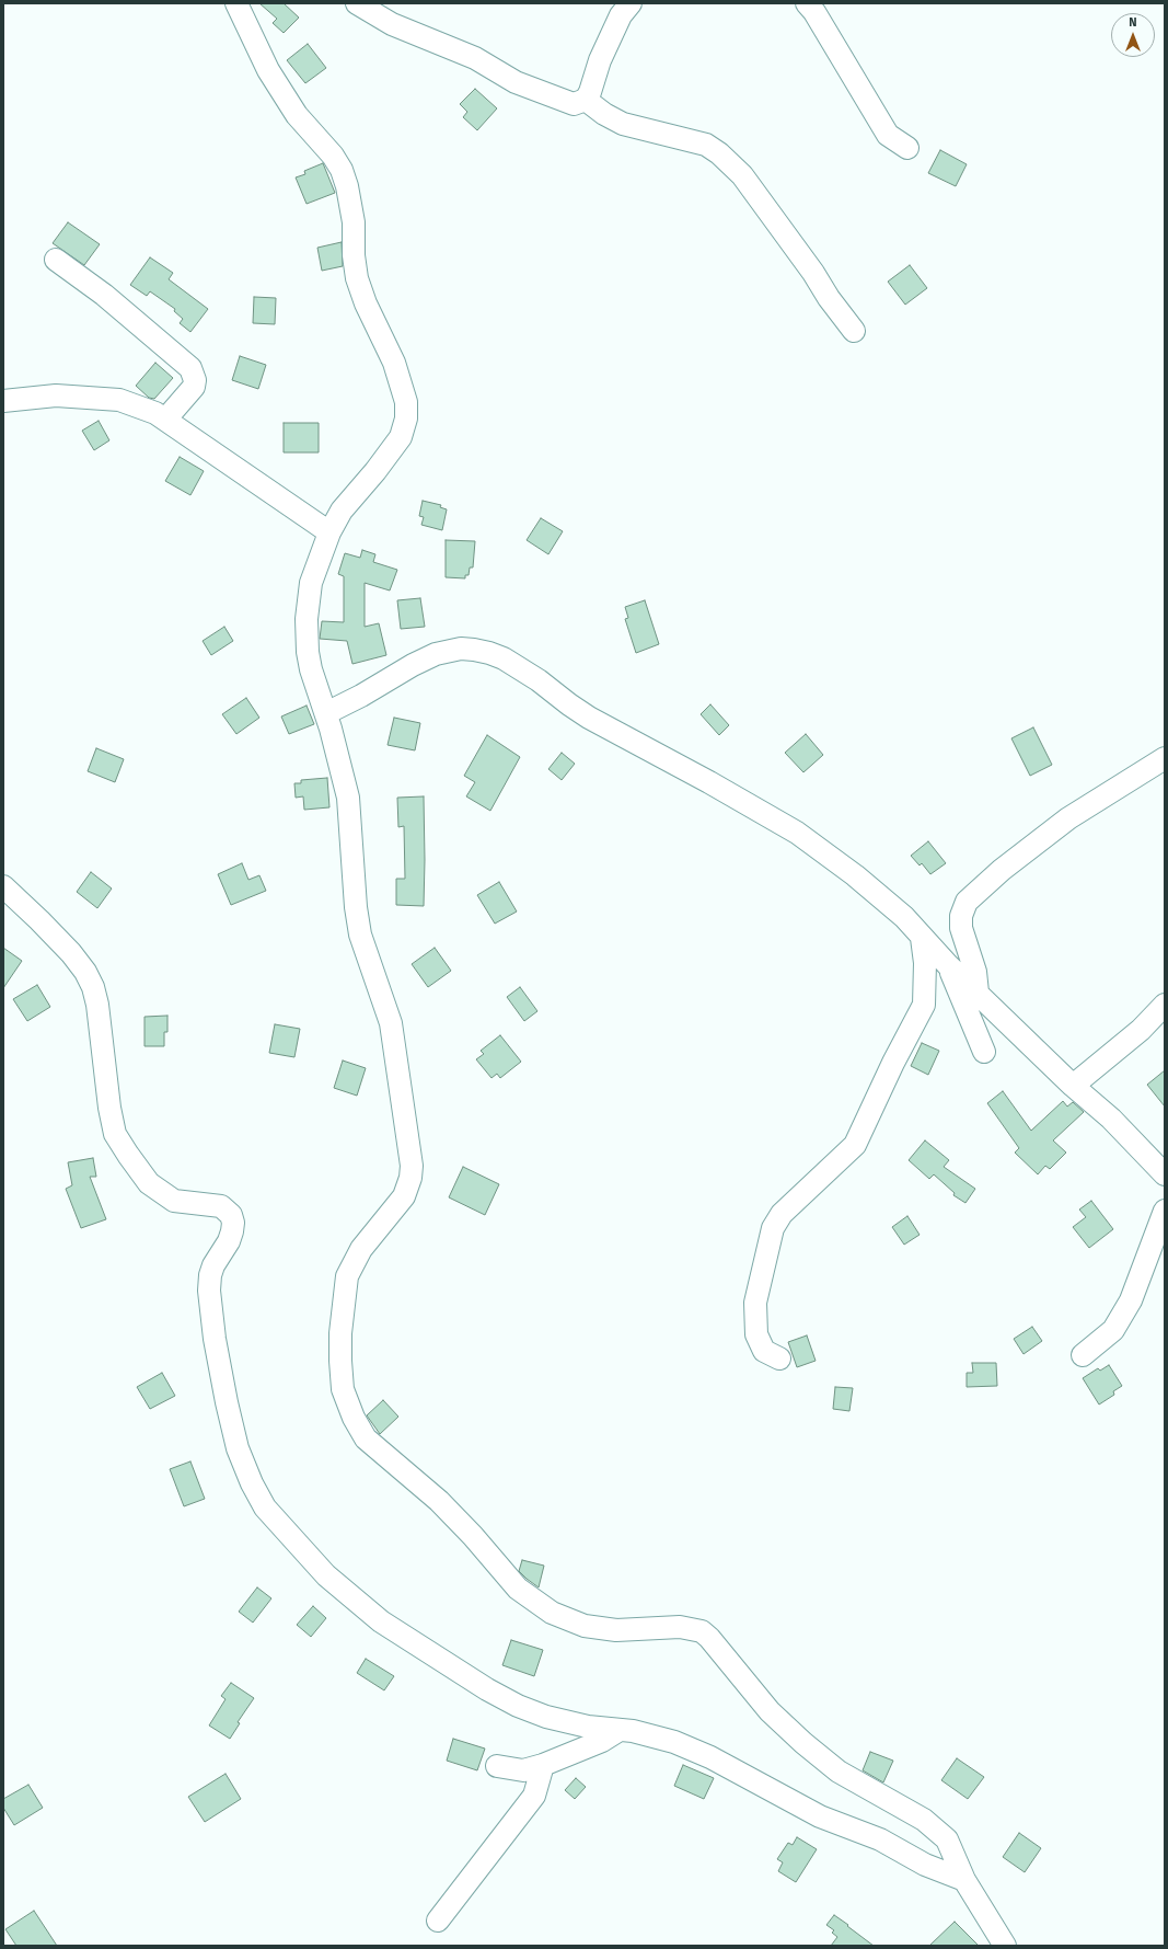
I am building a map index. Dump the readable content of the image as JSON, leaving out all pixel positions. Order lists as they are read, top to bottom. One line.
{"north":"top"}
